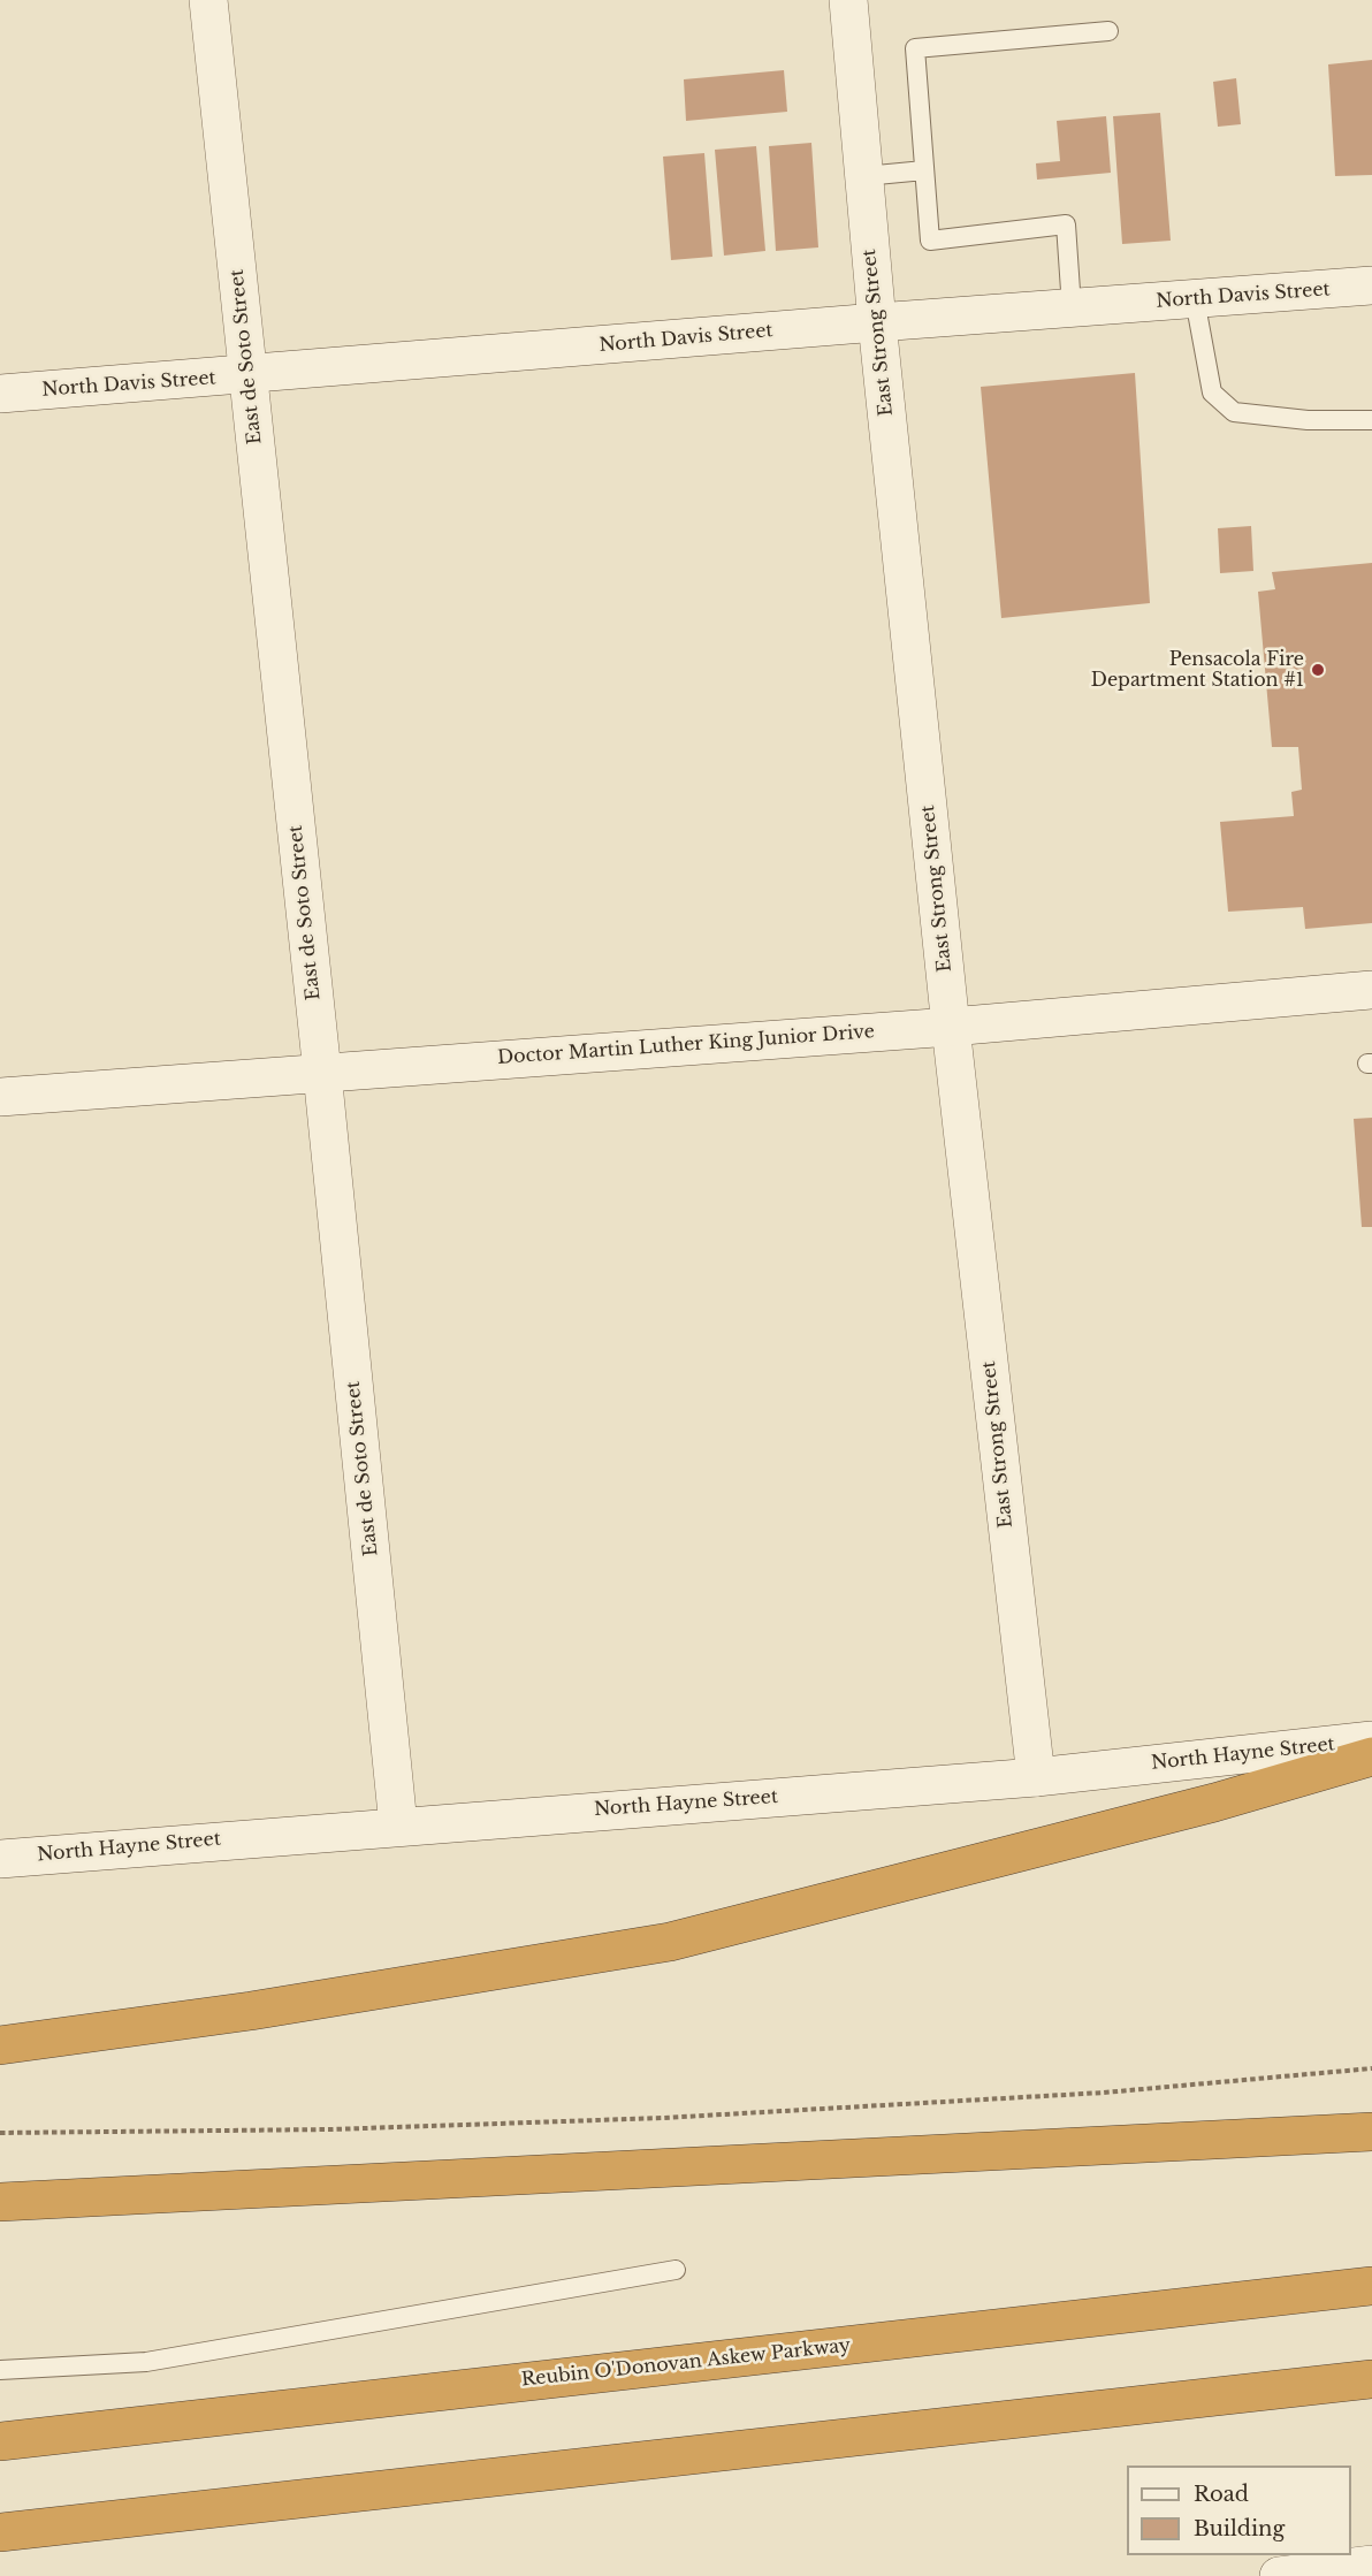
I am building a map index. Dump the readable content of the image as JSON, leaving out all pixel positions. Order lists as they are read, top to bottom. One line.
{"streets":{"highway":["Reubin O'Donovan Askew Parkway"],"street":["North Davis Street","East Strong Street","East de Soto Street","Doctor Martin Luther King Junior Drive","North Hayne Street"]},"crossings":[["North Davis Street","East Strong Street"],["North Davis Street","East de Soto Street"],["East Strong Street","Doctor Martin Luther King Junior Drive"],["East Strong Street","North Hayne Street"],["East de Soto Street","Doctor Martin Luther King Junior Drive"],["East de Soto Street","North Hayne Street"]],"places":["Pensacola Fire Department Station #1"],"legend":["Road","Building"]}
